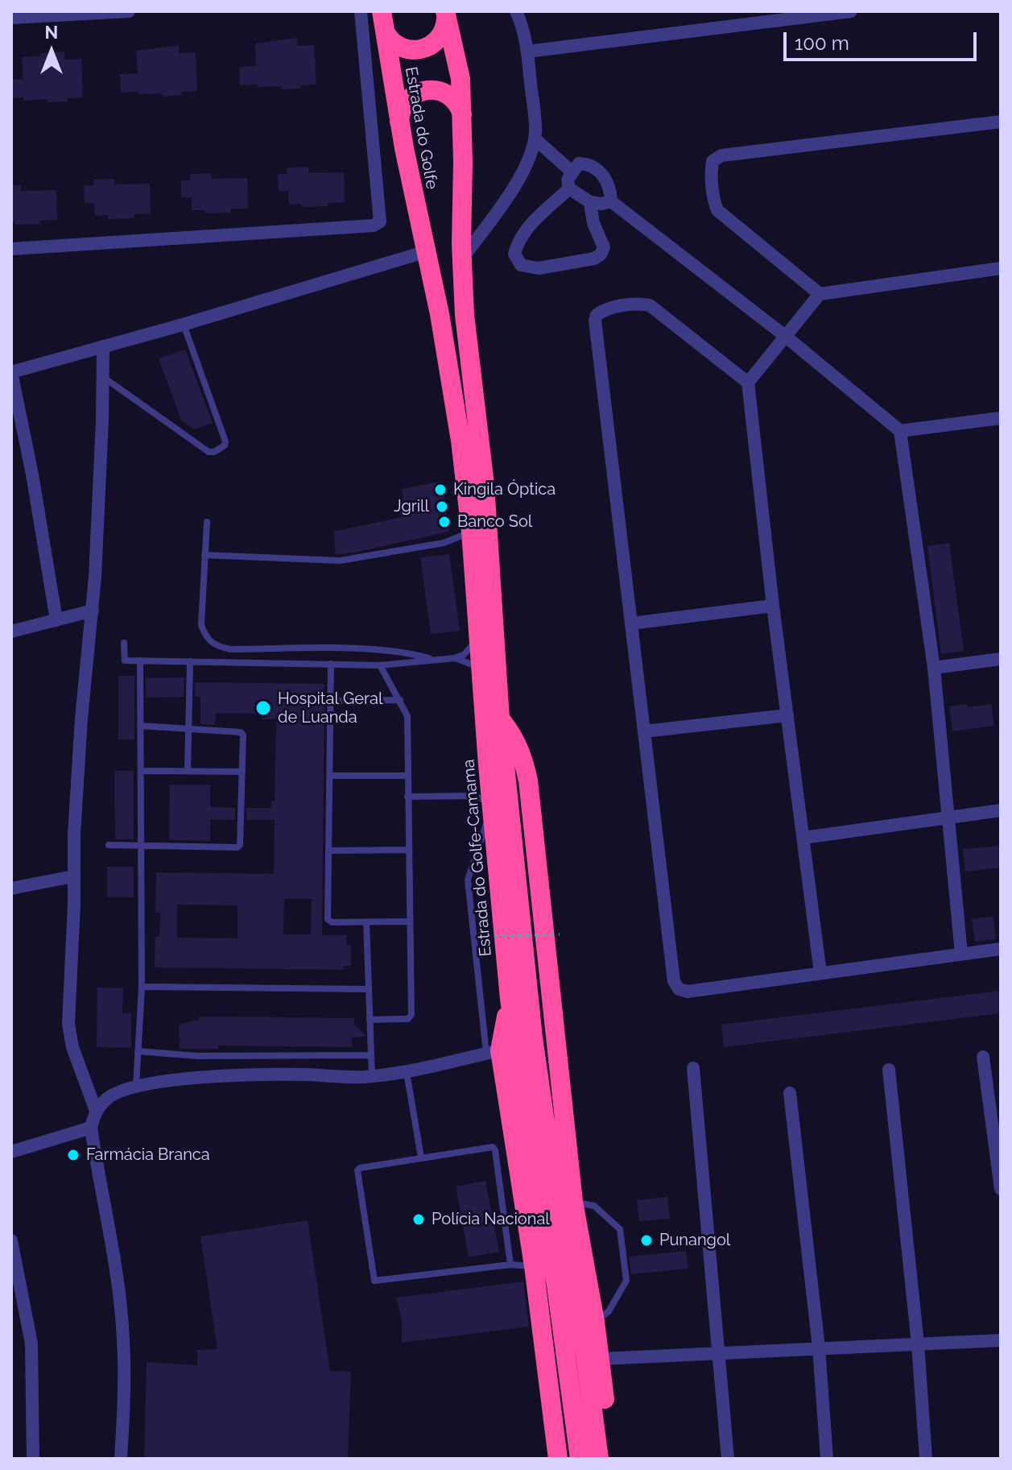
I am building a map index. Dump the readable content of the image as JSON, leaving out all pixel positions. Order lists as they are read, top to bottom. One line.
{"streets":{"highway":["Estrada do Golfe","Estrada do Golfe-Camama"]},"crossings":[["Estrada do Golfe","Estrada do Golfe-Camama"]],"places":["Kingila Óptica","Jgrill","Banco Sol","Hospital Geral de Luanda","Farmácia Branca","Polícia Nacional","Punangol"],"scale_bar":"100 m","north":"top"}
